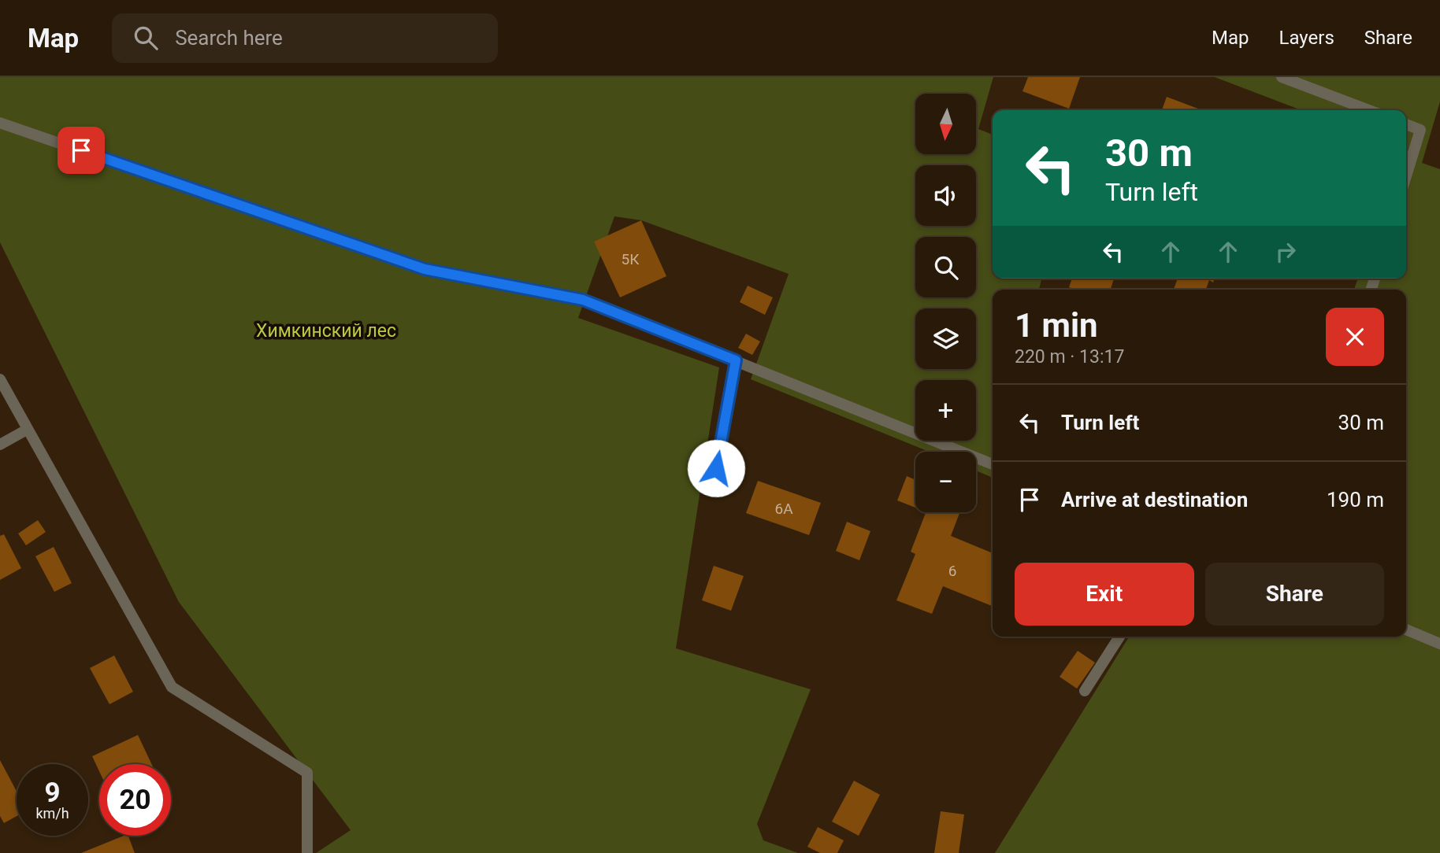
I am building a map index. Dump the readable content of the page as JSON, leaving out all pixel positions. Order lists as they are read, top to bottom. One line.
{"parks":["Химкинский лес"],"house_numbers":["5К","6А","6"],"north":"bottom","page":{"header":"Map","search":"Search here","nav":["Map","Layers","Share"],"map_buttons":["+","−"],"turn":["30 m","Turn left"],"heading":["1 min","220 m · 13:17"],"list":[{"name":"Turn left","value":"30 m"},{"name":"Arrive at destination","value":"190 m"}],"buttons":["Exit","Share"],"speed":"9 km/h","limit":"20"}}
